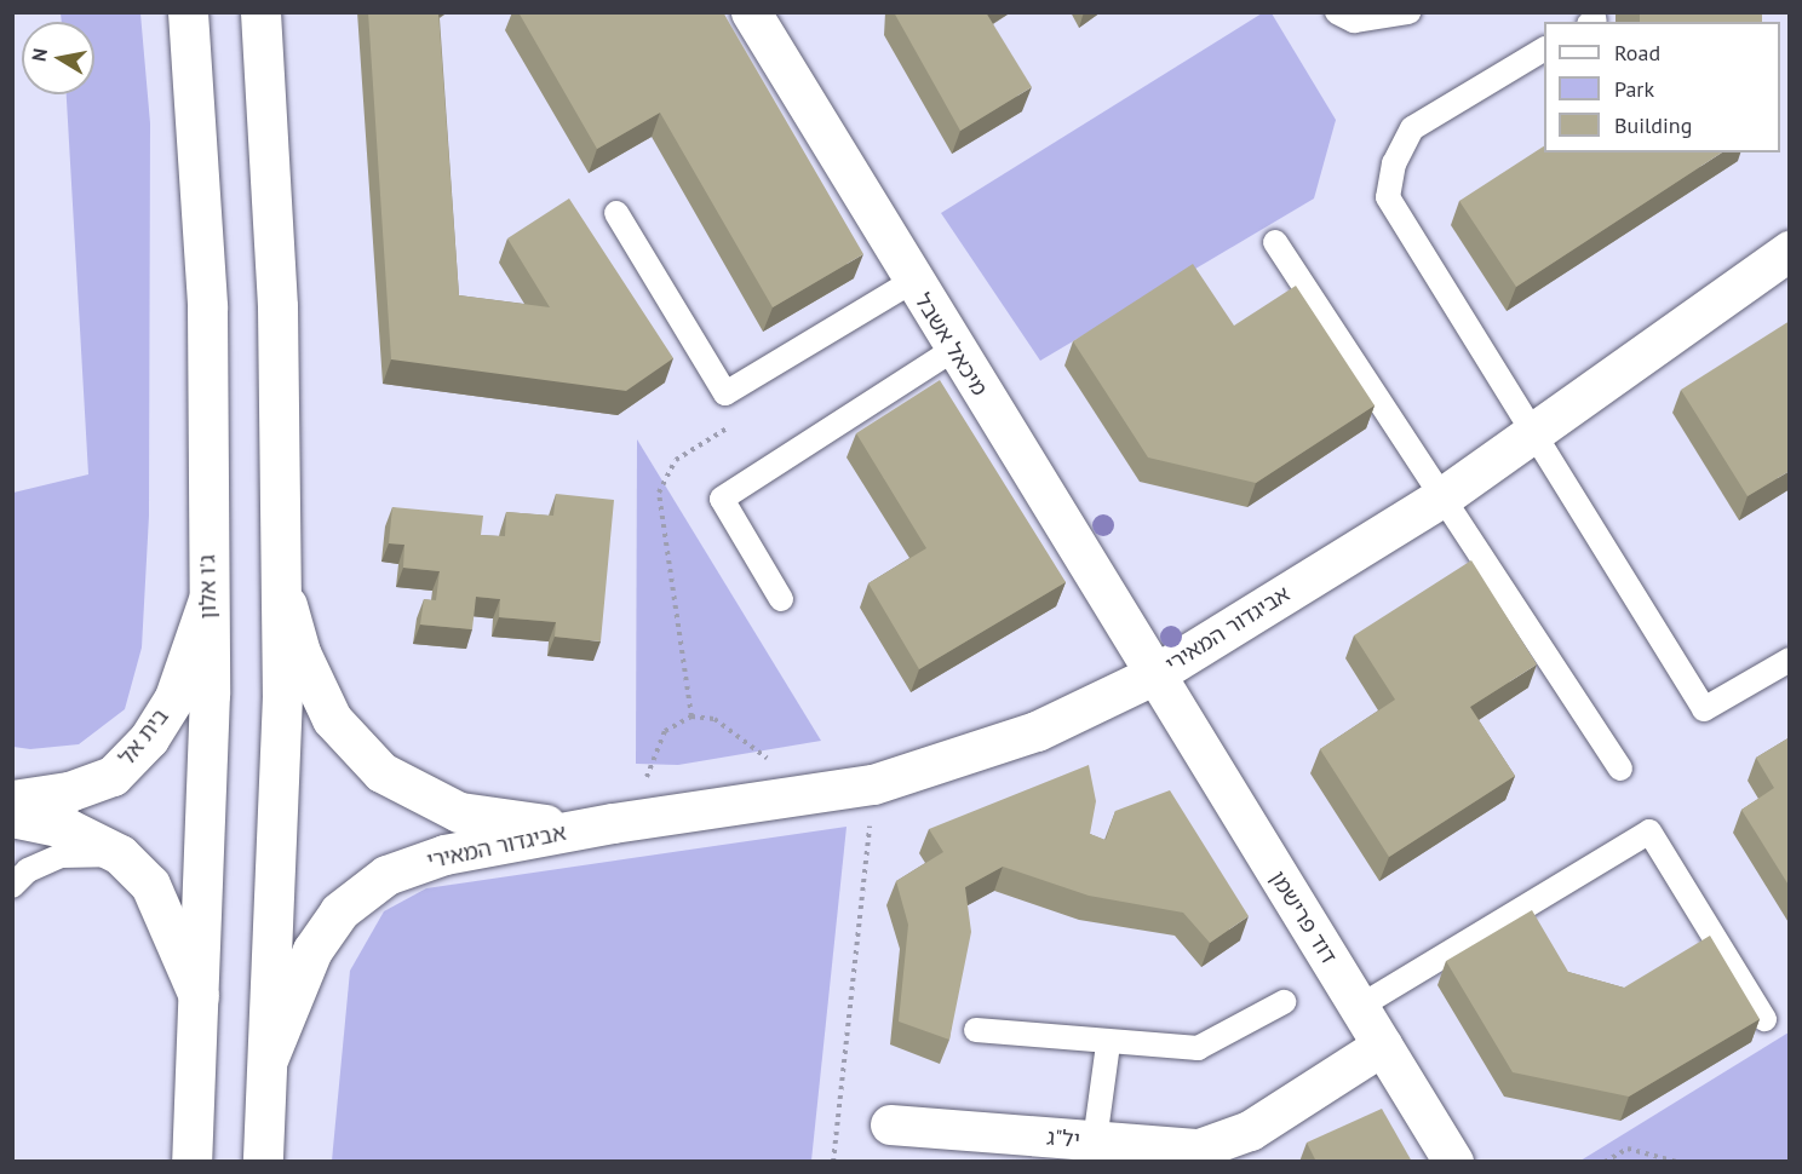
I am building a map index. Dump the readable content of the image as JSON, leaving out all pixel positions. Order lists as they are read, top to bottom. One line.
{"streets":{"street":["מיכאל אשבל","ג'ו אלון","אביגדור המאירי","בית אל","דוד פרישמן","יל\"ג"]},"crossings":[["מיכאל אשבל","אביגדור המאירי"],["מיכאל אשבל","דוד פרישמן"],["ג'ו אלון","בית אל"],["אביגדור המאירי","דוד פרישמן"],["דוד פרישמן","יל\"ג"]],"legend":["Road","Park","Building"],"north":"left"}
